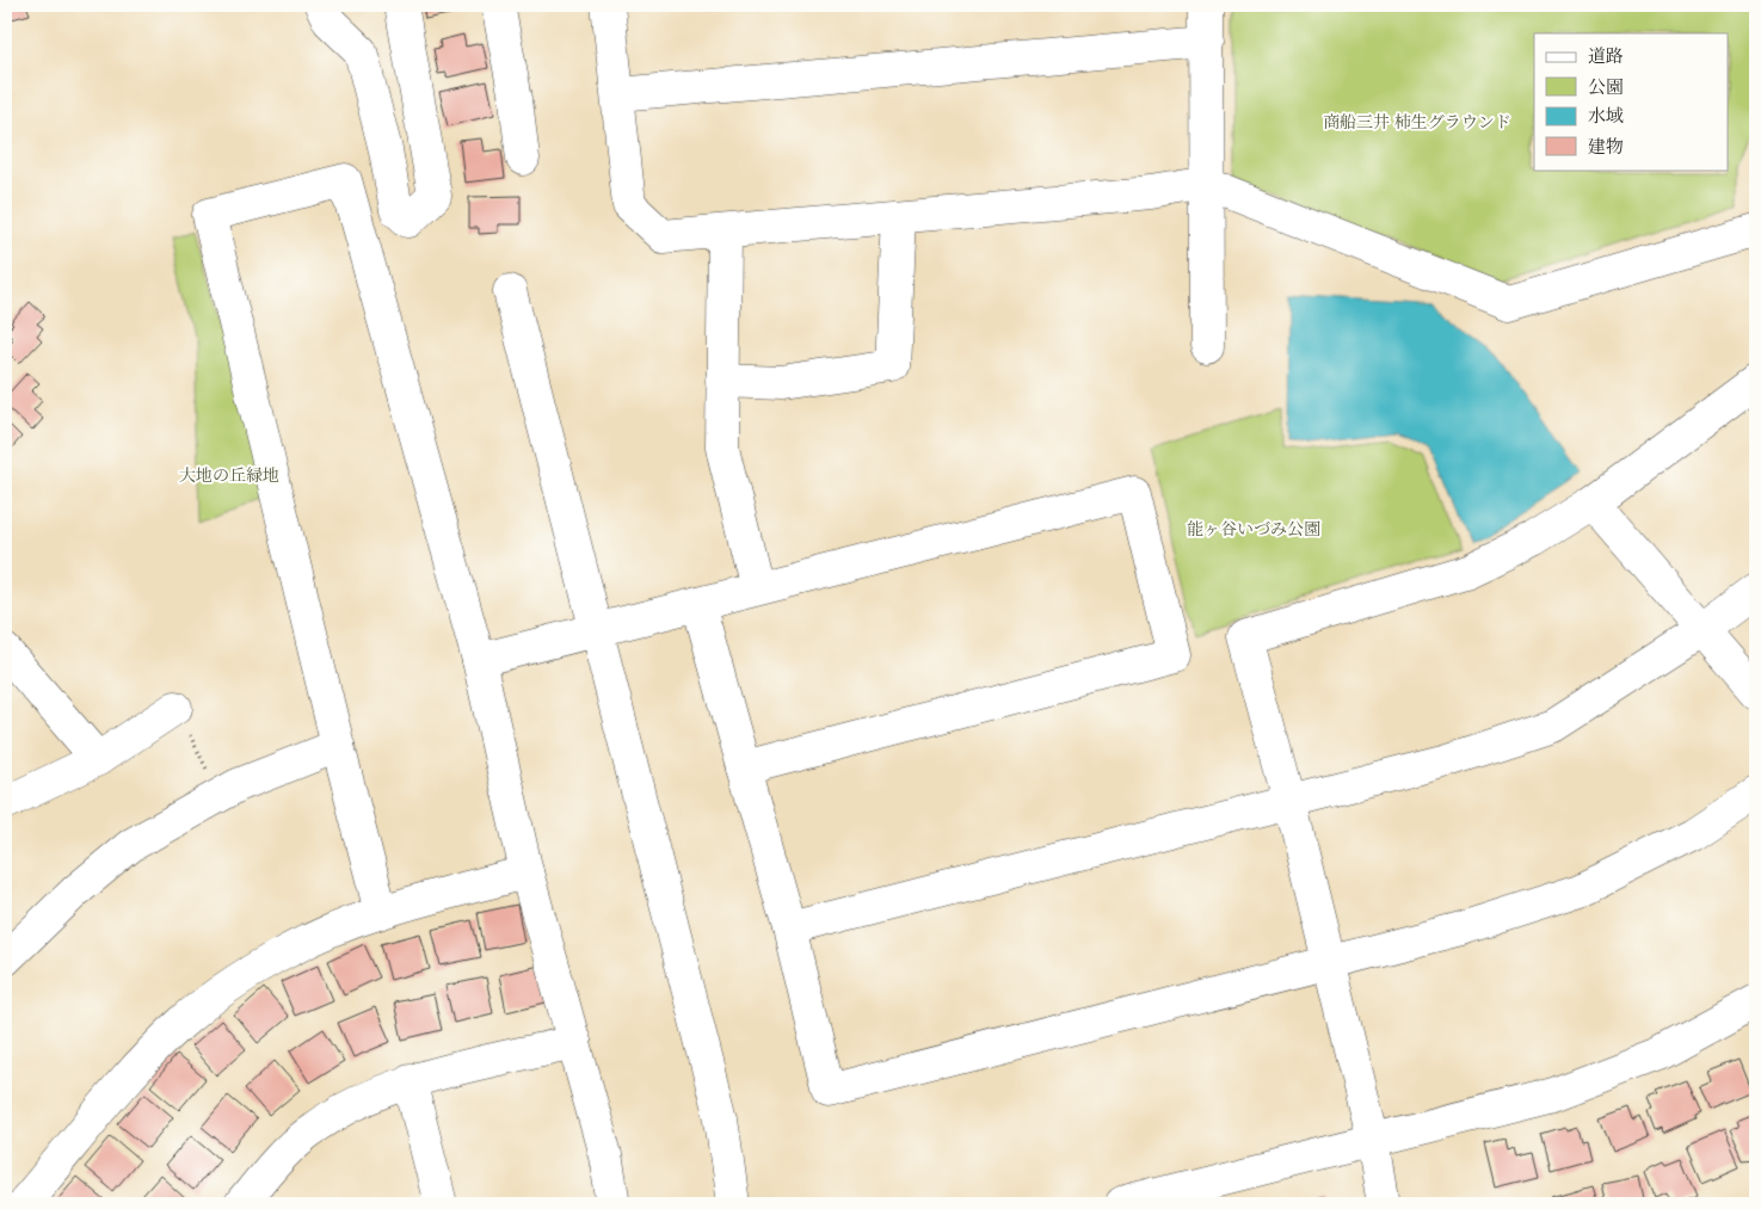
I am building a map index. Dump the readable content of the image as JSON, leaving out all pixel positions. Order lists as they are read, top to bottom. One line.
{"parks":["商船三井 柿生グラウンド","大地の丘緑地","能ヶ谷いづみ公園"],"legend":["道路","公園","水域","建物"]}
